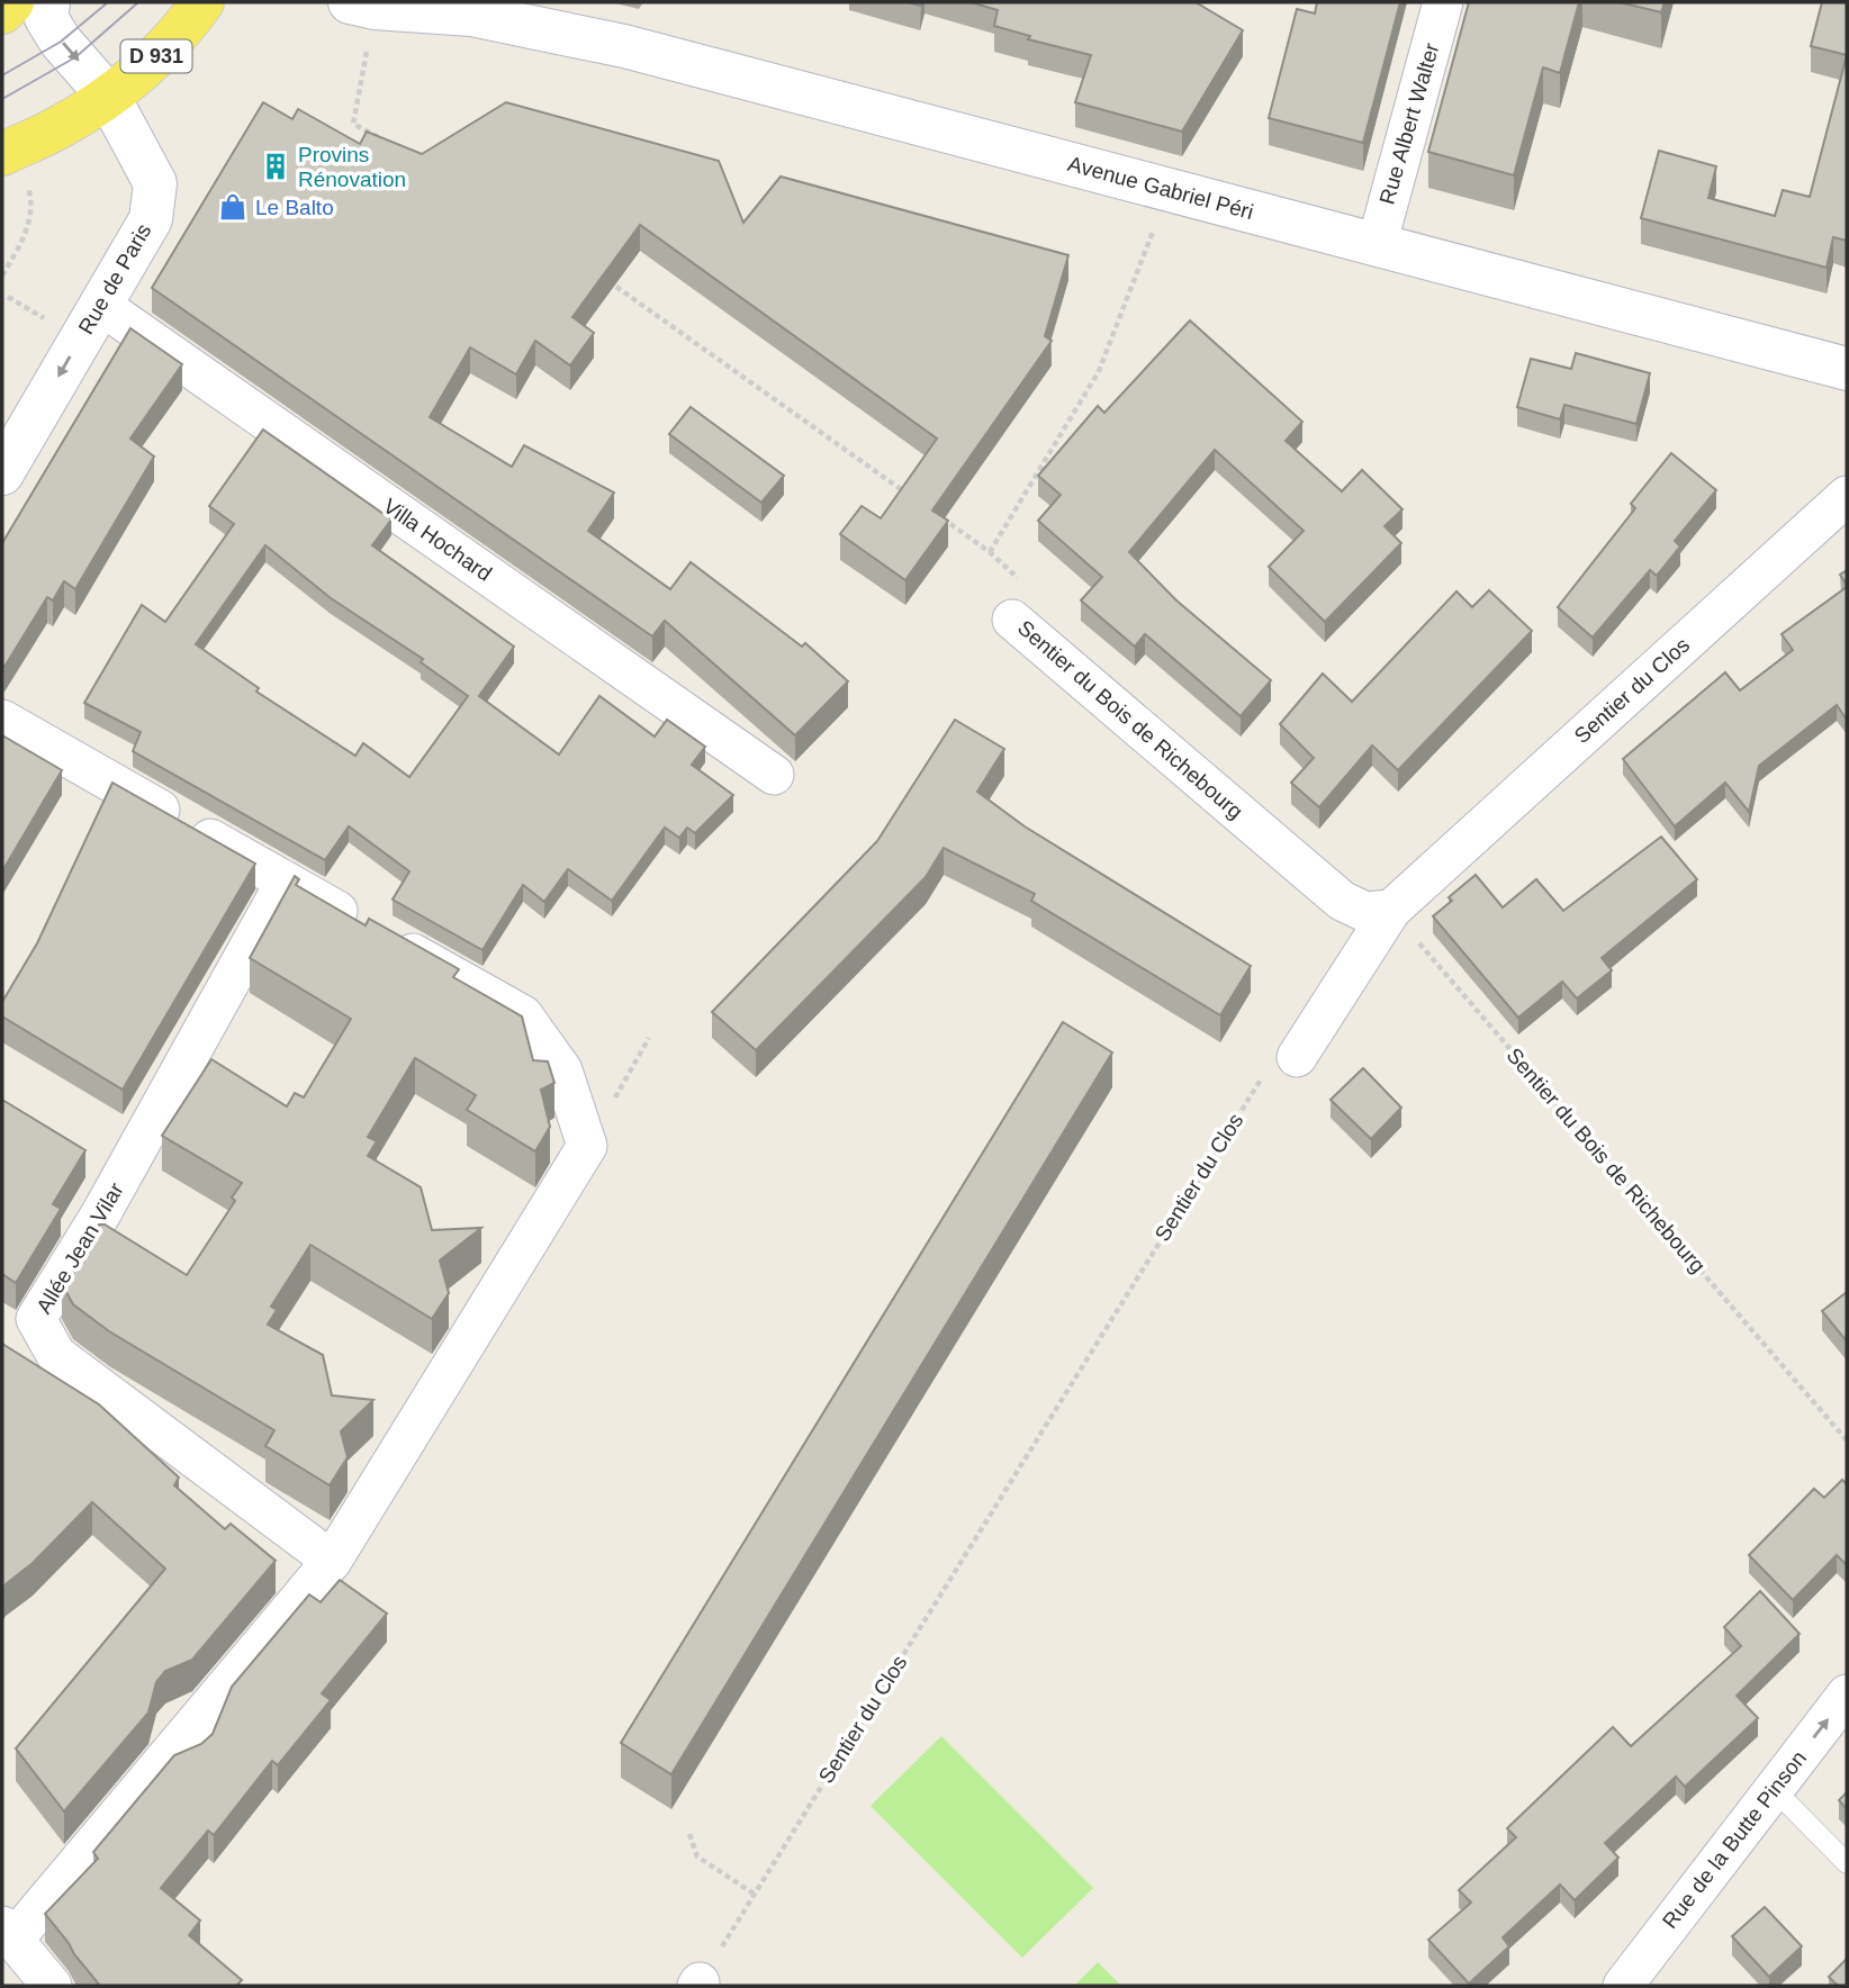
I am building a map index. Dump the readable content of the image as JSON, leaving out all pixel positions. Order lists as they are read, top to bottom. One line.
{"streets":{"main road":["D 931"],"street":["Rue Albert Walter","Avenue Gabriel Péri","Rue de Paris","Villa Hochard","Sentier du Clos","Sentier du Bois de Richebourg","Allée Jean Vilar","Rue de la Butte Pinson"]},"crossings":[["D 931","Rue de Paris"],["Rue Albert Walter","Avenue Gabriel Péri"],["Rue de Paris","Villa Hochard"],["Sentier du Clos","Sentier du Bois de Richebourg"]],"one_way":["Rue de Paris"],"places":{"building":["Provins Rénovation"],"shop":["Le Balto"]}}
